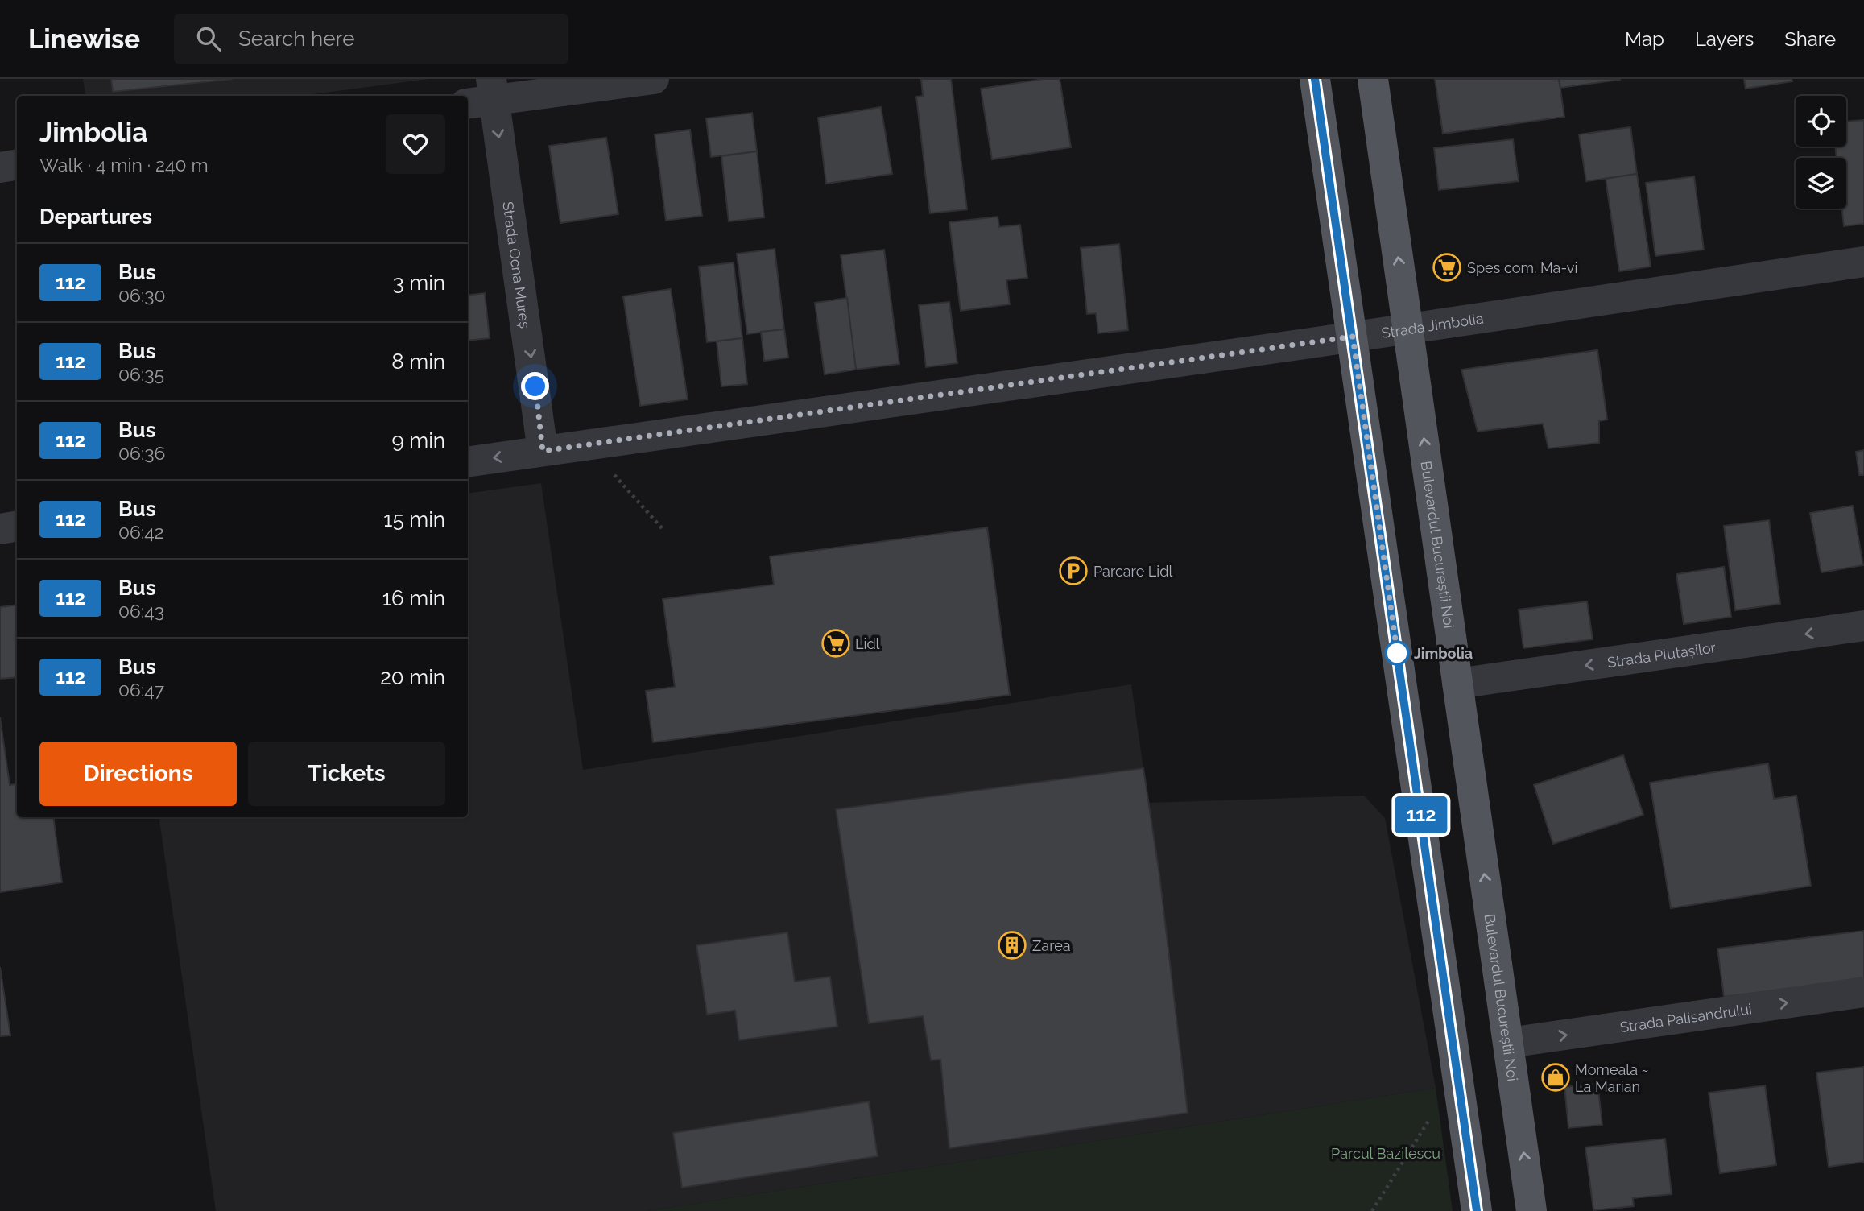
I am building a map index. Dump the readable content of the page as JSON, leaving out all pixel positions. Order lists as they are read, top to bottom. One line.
{"streets":{"main road":["Bulevardul Bucureștii Noi"],"street":["Strada Ocna Mureș","Strada Jimbolia","Strada Plutașilor","Strada Palisandrului"]},"crossings":[["Strada Ocna Mureș","Strada Jimbolia"],["Strada Jimbolia","Bulevardul Bucureștii Noi"],["Bulevardul Bucureștii Noi","Strada Plutașilor"],["Bulevardul Bucureștii Noi","Strada Palisandrului"]],"one_way":["Strada Ocna Mureș","Strada Plutașilor","Strada Palisandrului"],"parks":["Parcul Bazilescu"],"places":{"supermarket":["Spes com. Ma-vi","Lidl"],"parking":["Parcare Lidl"],"other":["Jimbolia"],"building":["Zarea"],"shop":["Momeala ~ La Marian"]},"lines":["bus line 112"],"page":{"header":"Linewise","search":"Search here","nav":["Map","Layers","Share"],"on_map":"112","heading":[["Jimbolia","Walk · 4 min · 240 m"],"Departures"],"list":[{"mark":"112","name":"Bus","note":"06:30","value":"3 min"},{"mark":"112","name":"Bus","note":"06:35","value":"8 min"},{"mark":"112","name":"Bus","note":"06:36","value":"9 min"},{"mark":"112","name":"Bus","note":"06:42","value":"15 min"},{"mark":"112","name":"Bus","note":"06:43","value":"16 min"},{"mark":"112","name":"Bus","note":"06:47","value":"20 min"}],"buttons":["Directions","Tickets"]}}
